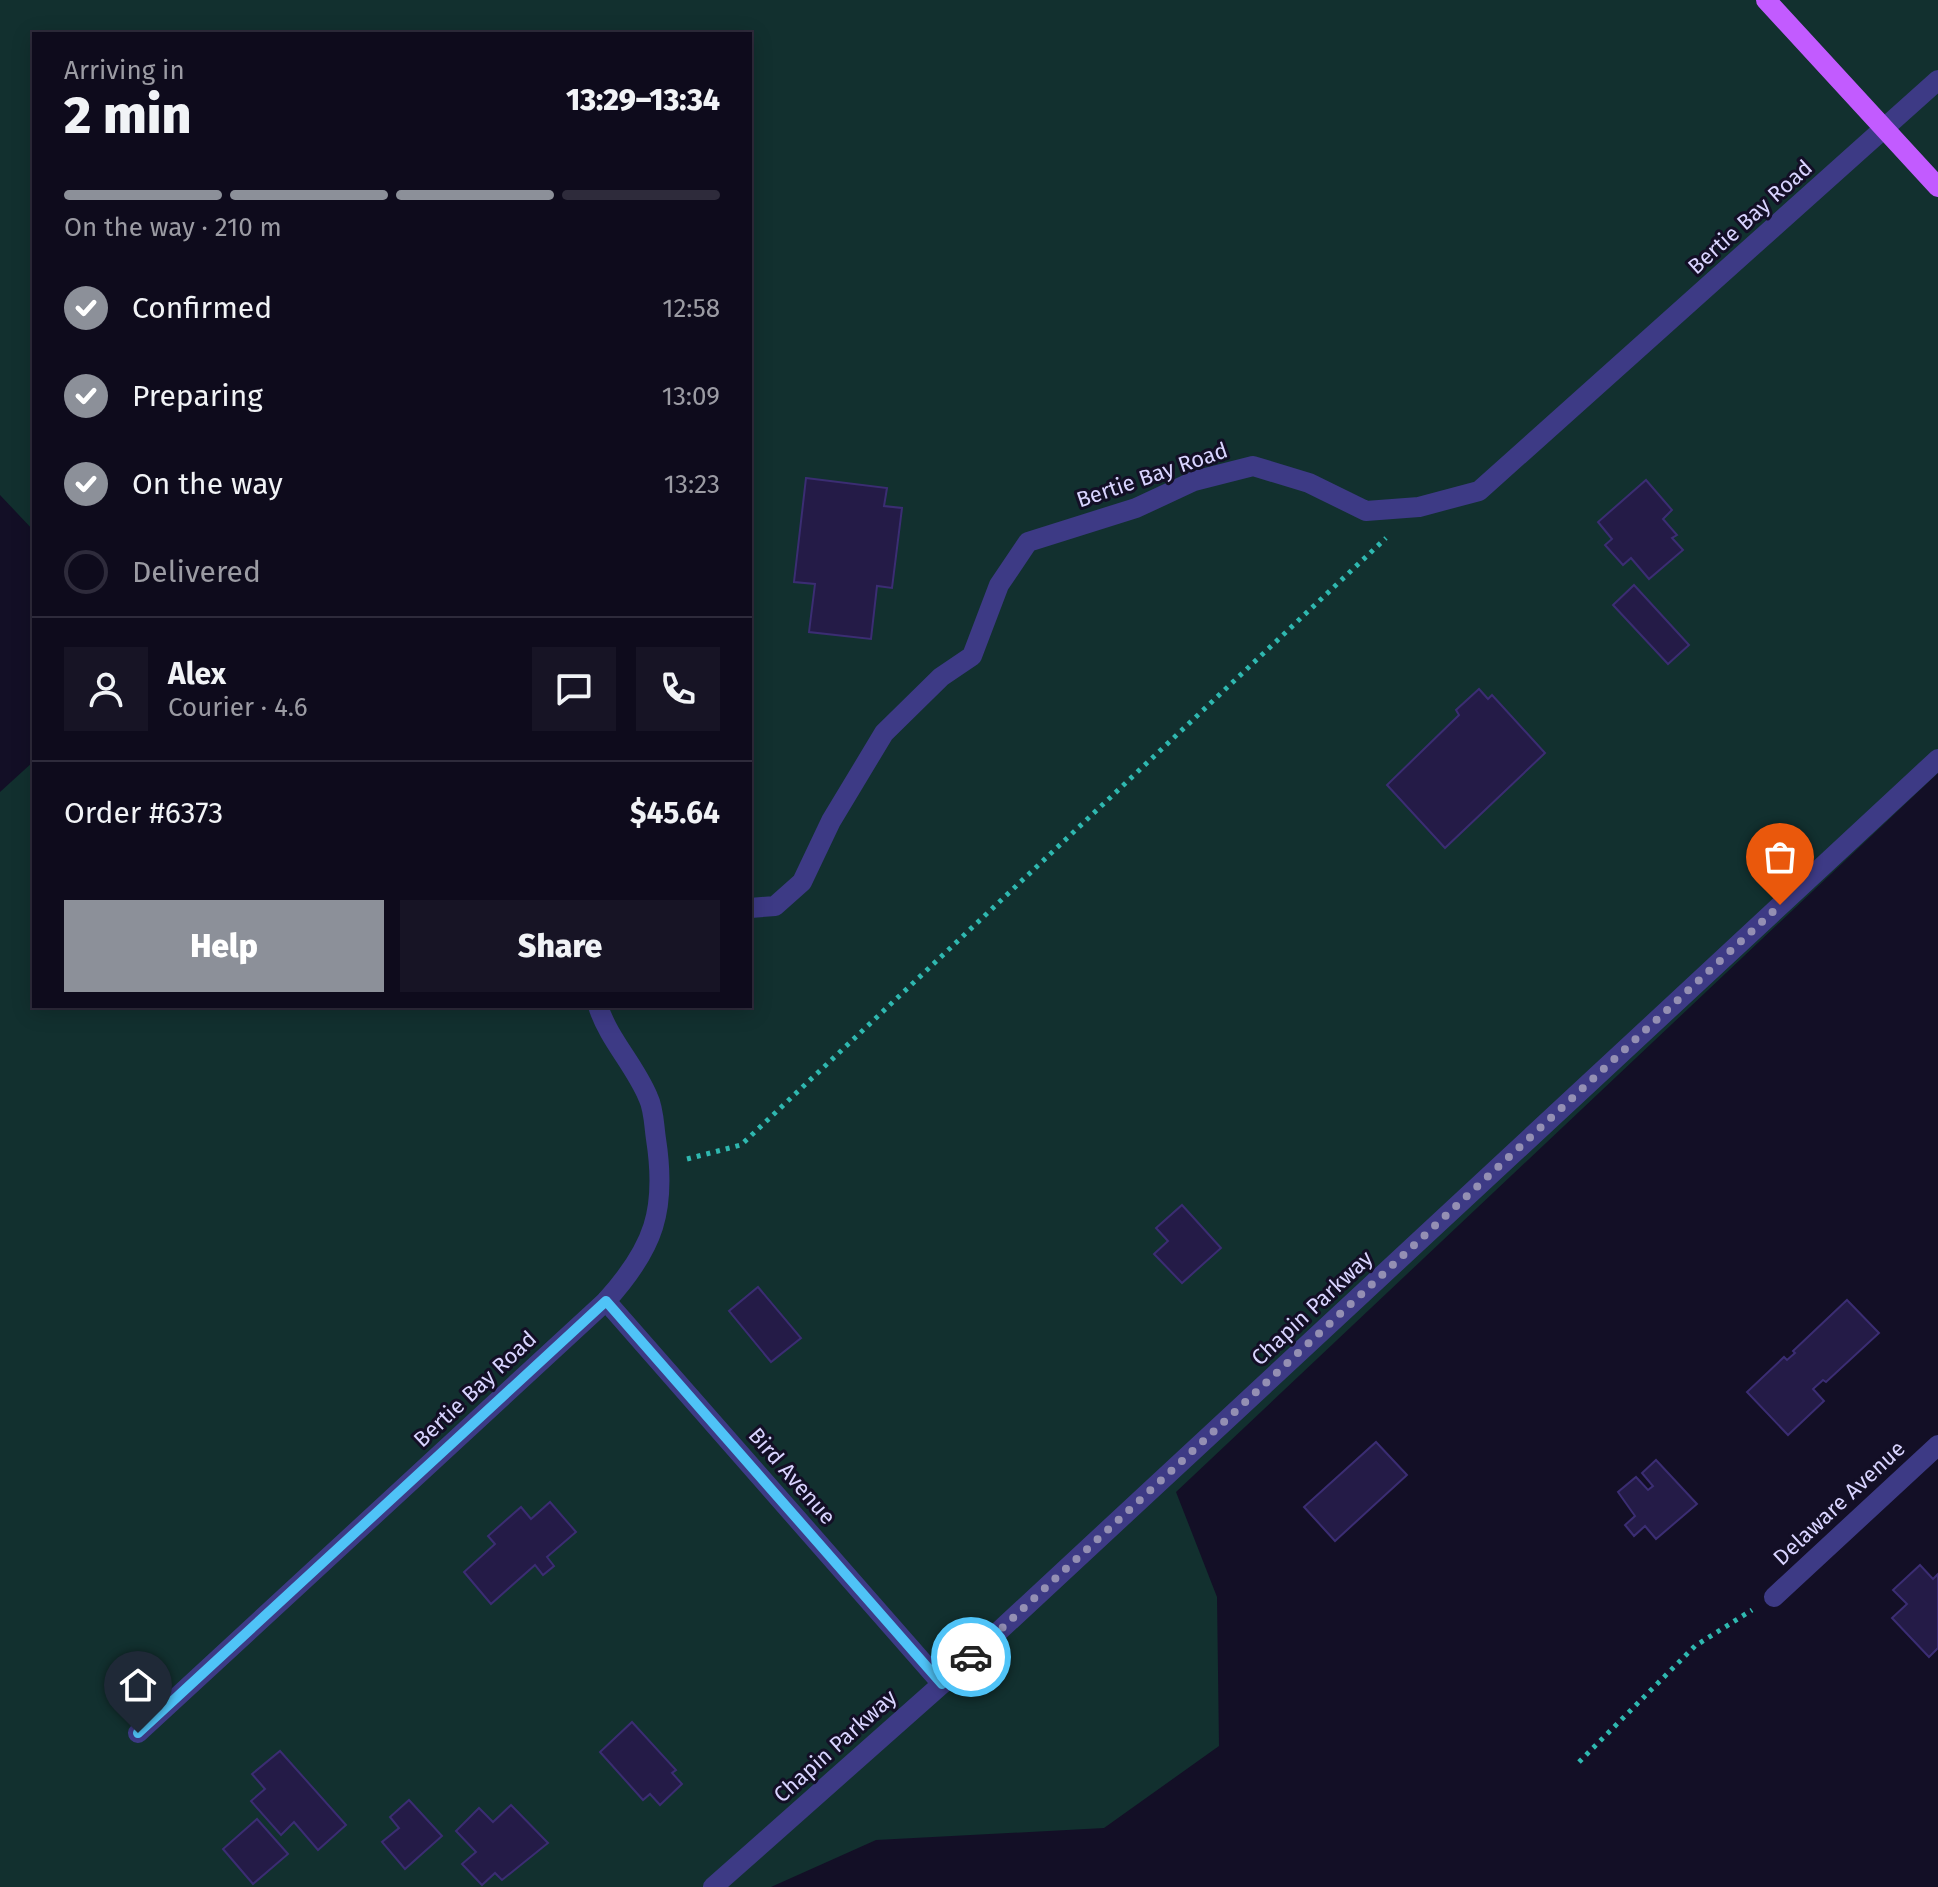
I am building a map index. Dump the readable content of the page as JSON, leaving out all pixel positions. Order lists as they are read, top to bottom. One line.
{"streets":{"street":["Bertie Bay Road","Chapin Parkway","Bird Avenue","Delaware Avenue"]},"crossings":[["Bertie Bay Road","Bird Avenue"],["Chapin Parkway","Bird Avenue"]],"page":{"heading":["2 min","Arriving in","13:29–13:34"],"panel":["Alex","Courier · 4.6","Order #6373","$45.64"],"bar":"On the way · 210 m","list":[["Confirmed","12:58"],["Preparing","13:09"],["On the way","13:23"],"Delivered"],"buttons":["Help","Share"]}}
